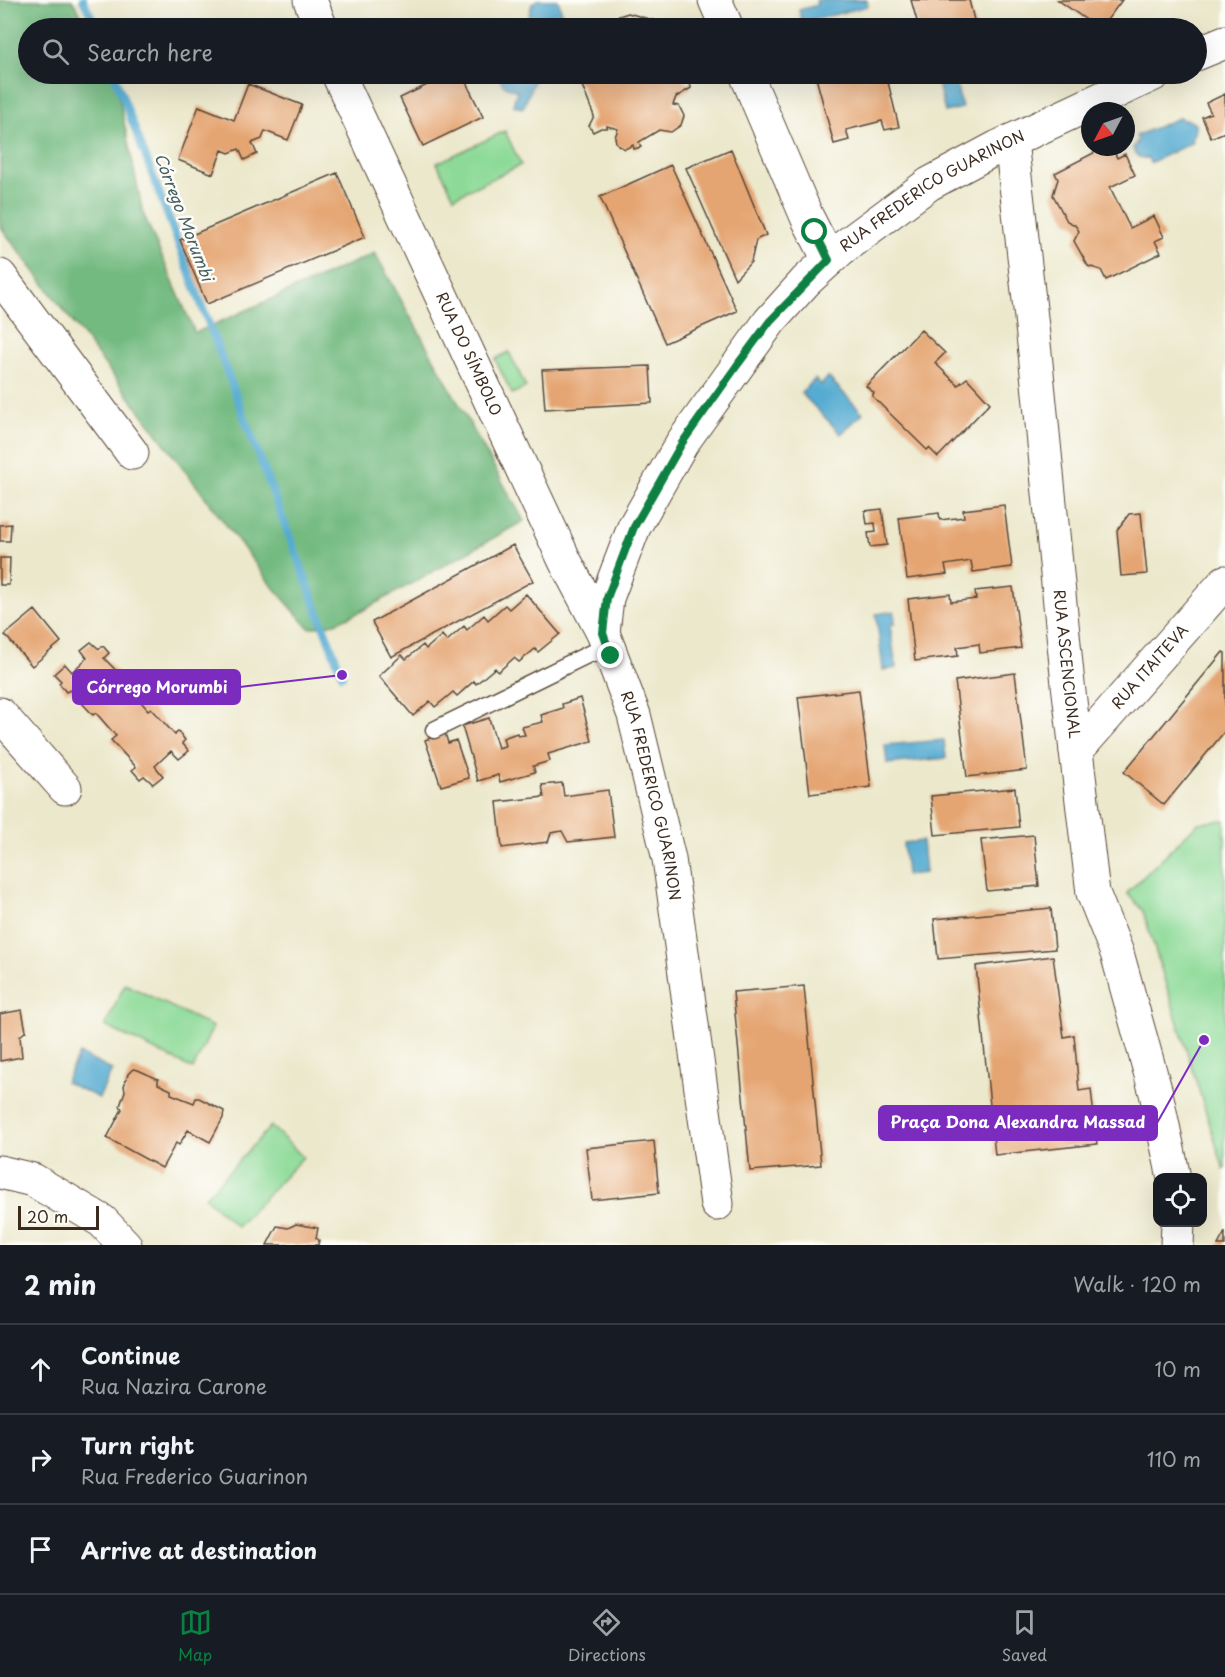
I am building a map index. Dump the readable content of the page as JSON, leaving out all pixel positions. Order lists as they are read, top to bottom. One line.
{"streets":{"street":["RUA FREDERICO GUARINON","RUA DO SÍMBOLO","RUA ASCENCIONAL","RUA ITAITEVA"]},"crossings":[["RUA FREDERICO GUARINON","RUA DO SÍMBOLO"],["RUA FREDERICO GUARINON","RUA ASCENCIONAL"],["RUA ASCENCIONAL","RUA ITAITEVA"]],"water":["Córrego Morumbi"],"places":["Córrego Morumbi","Praça Dona Alexandra Massad"],"scale_bar":"20 m","north":"bottom left","page":{"search":"Search here","scale":"20 m","heading":["2 min","Walk · 120 m"],"list":[["Continue","Rua Nazira Carone","10 m"],["Turn right","Rua Frederico Guarinon","110 m"],"Arrive at destination"],"nav":["Map","Directions","Saved"]}}
